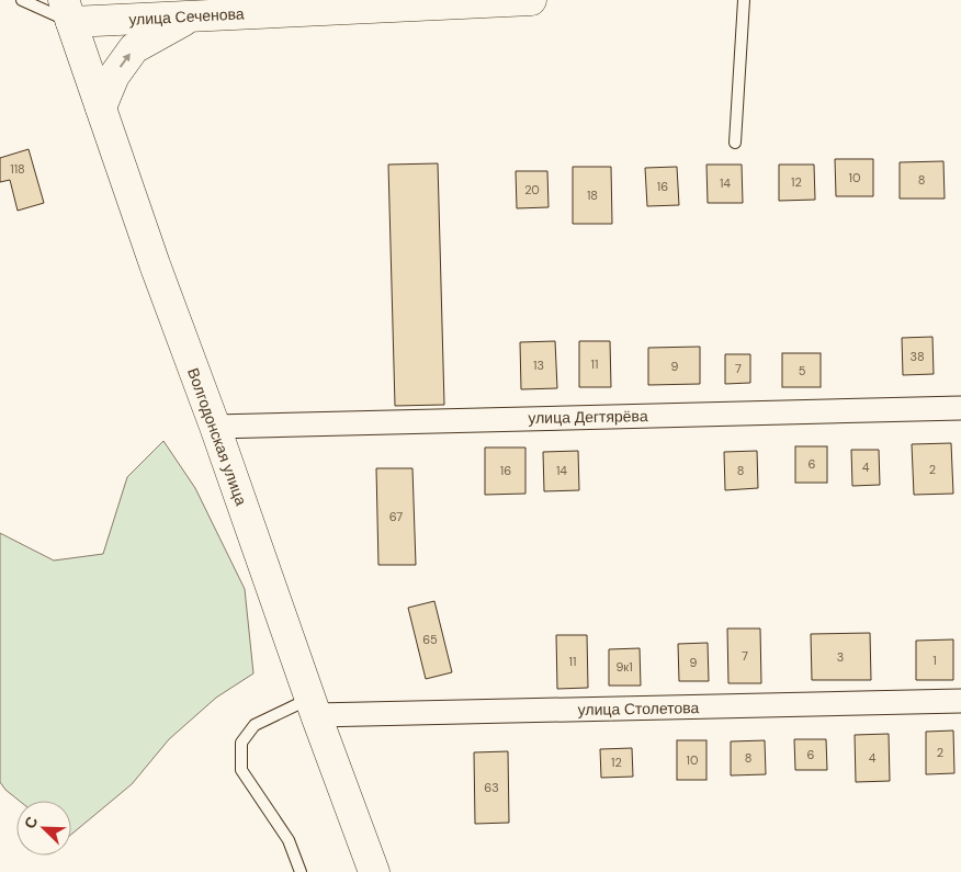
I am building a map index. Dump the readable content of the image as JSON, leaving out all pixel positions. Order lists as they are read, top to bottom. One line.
{"streets":{"main road":["улица Сеченова","Волгодонская улица"],"street":["улица Дегтярёва","улица Столетова"]},"crossings":[["улица Сеченова","Волгодонская улица"],["улица Дегтярёва","Волгодонская улица"],["Волгодонская улица","улица Столетова"]],"house_numbers":["118","10","8","12","14","16","20","18","38","11","13","9","7","5","6","4","2","16","14","8","67","65","7","3","1","11","9","9к1","2","6","8","4","10","12","63"],"north":"top left"}
